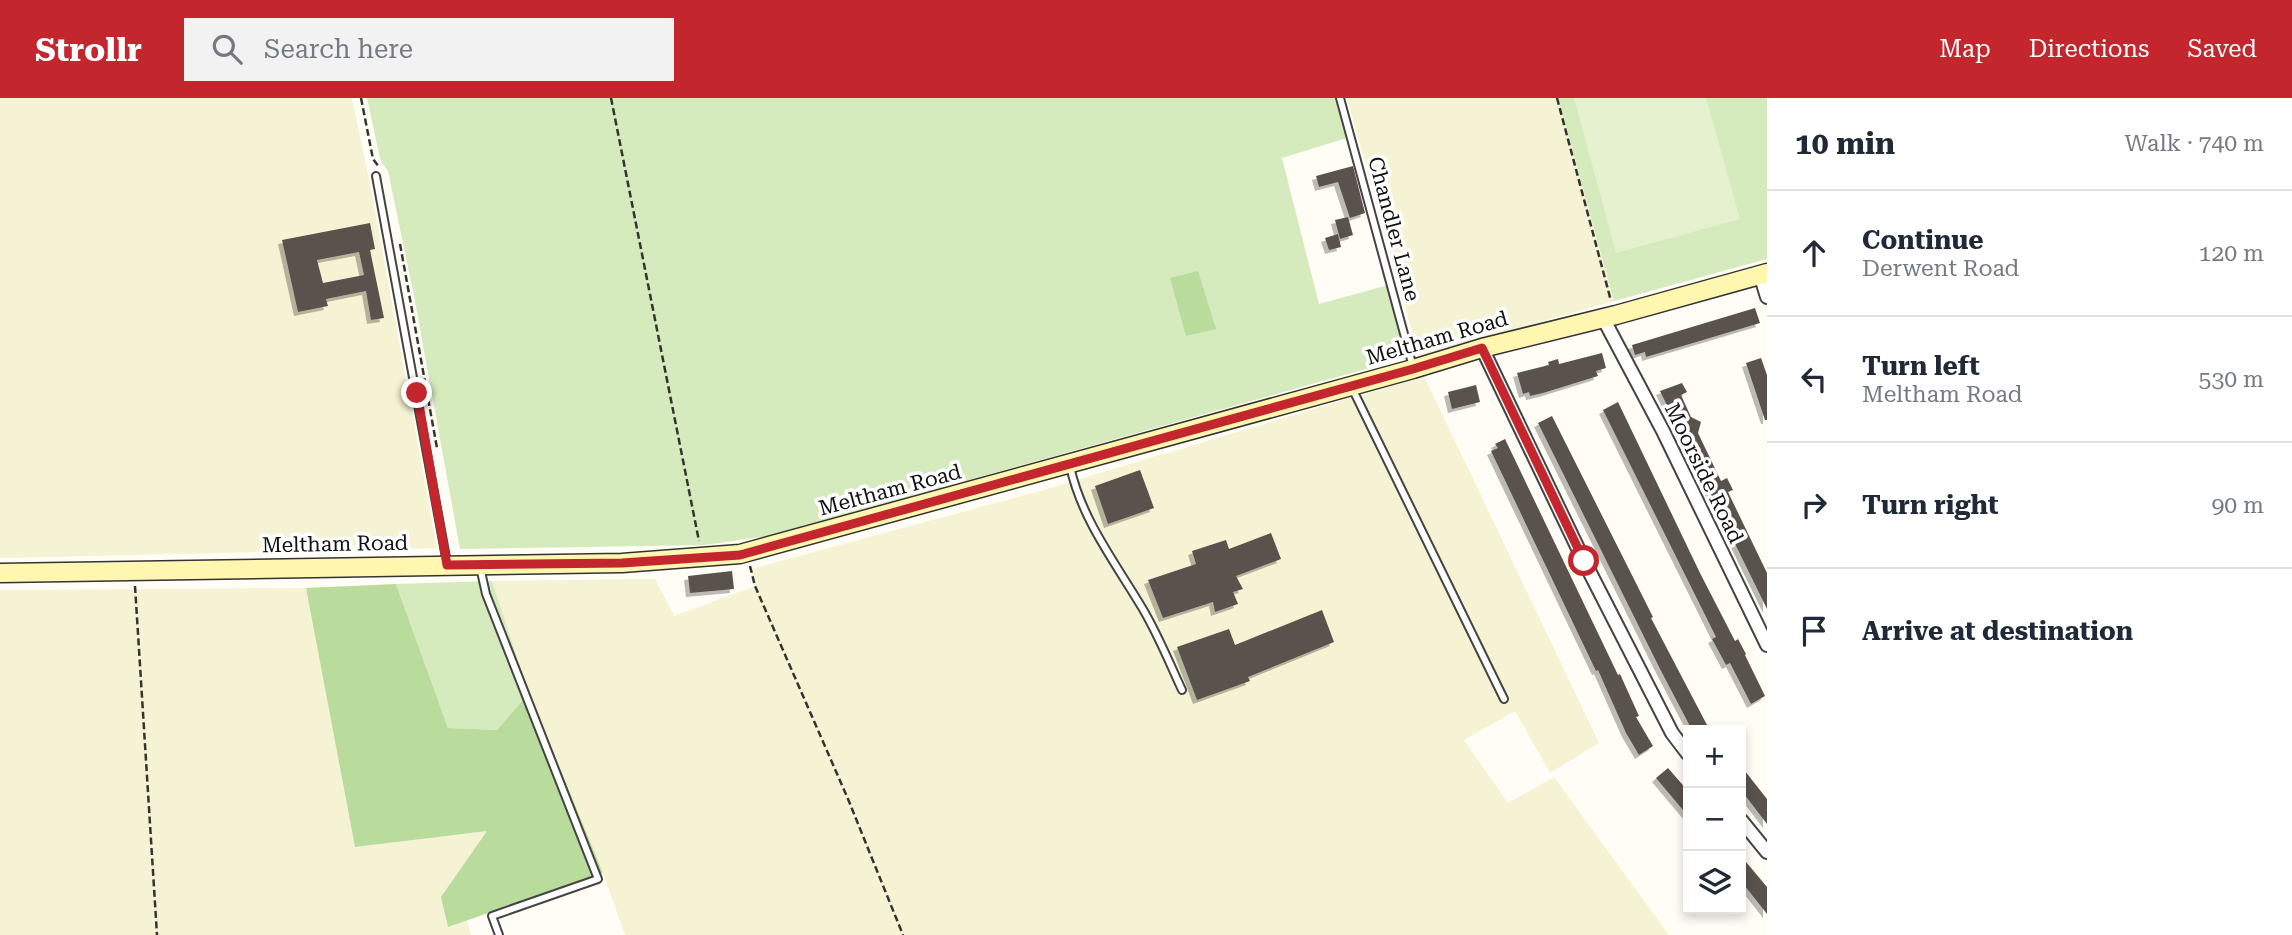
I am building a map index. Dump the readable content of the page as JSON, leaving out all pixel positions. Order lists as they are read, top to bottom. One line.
{"streets":{"street":["Meltham Road","Moorside Road"],"lane":["Chandler Lane"]},"crossings":[["Chandler Lane","Meltham Road"],["Meltham Road","Moorside Road"]],"page":{"header":"Strollr","search":"Search here","nav":["Map","Directions","Saved"],"heading":["10 min","Walk · 740 m"],"list":[["Continue","Derwent Road","120 m"],["Turn left","Meltham Road","530 m"],["Turn right","90 m"],"Arrive at destination"],"map_buttons":["+","−"]}}
